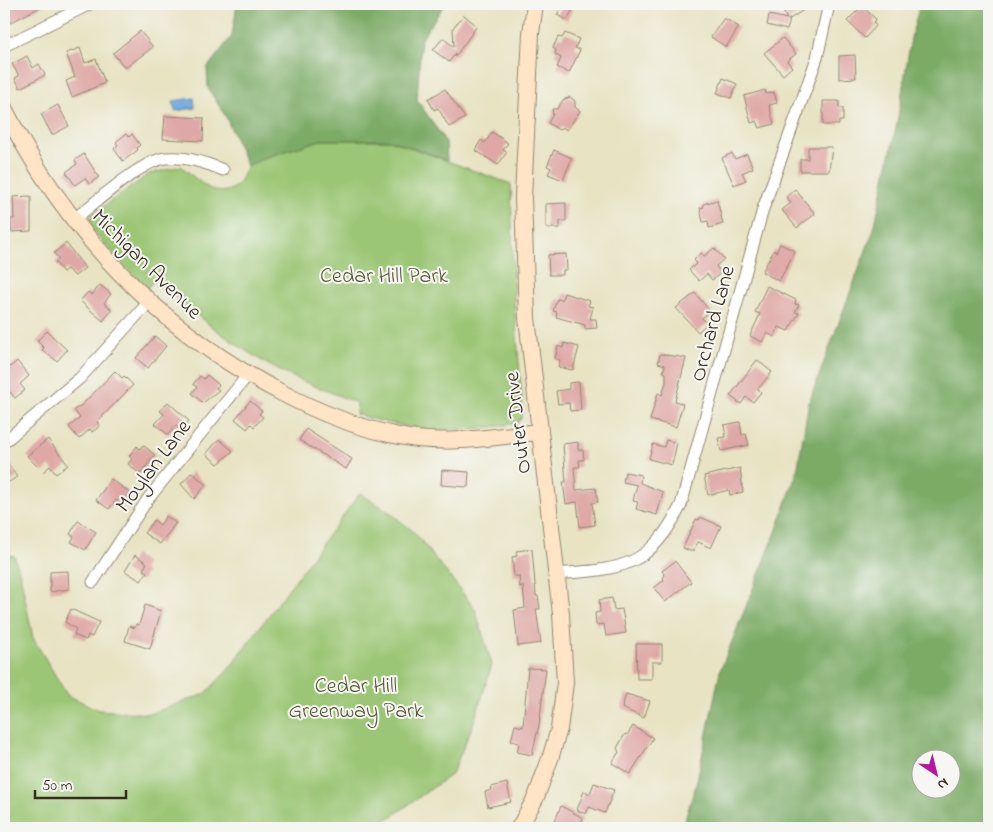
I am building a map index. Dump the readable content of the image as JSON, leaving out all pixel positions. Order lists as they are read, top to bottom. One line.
{"streets":{"street":["Michigan Avenue","Orchard Lane","Outer Drive","Moylan Lane"]},"crossings":[["Michigan Avenue","Outer Drive"],["Michigan Avenue","Moylan Lane"],["Orchard Lane","Outer Drive"]],"parks":["Cedar Hill Park","Cedar Hill Greenway Park"],"scale_bar":"50 m","north":"bottom right"}
